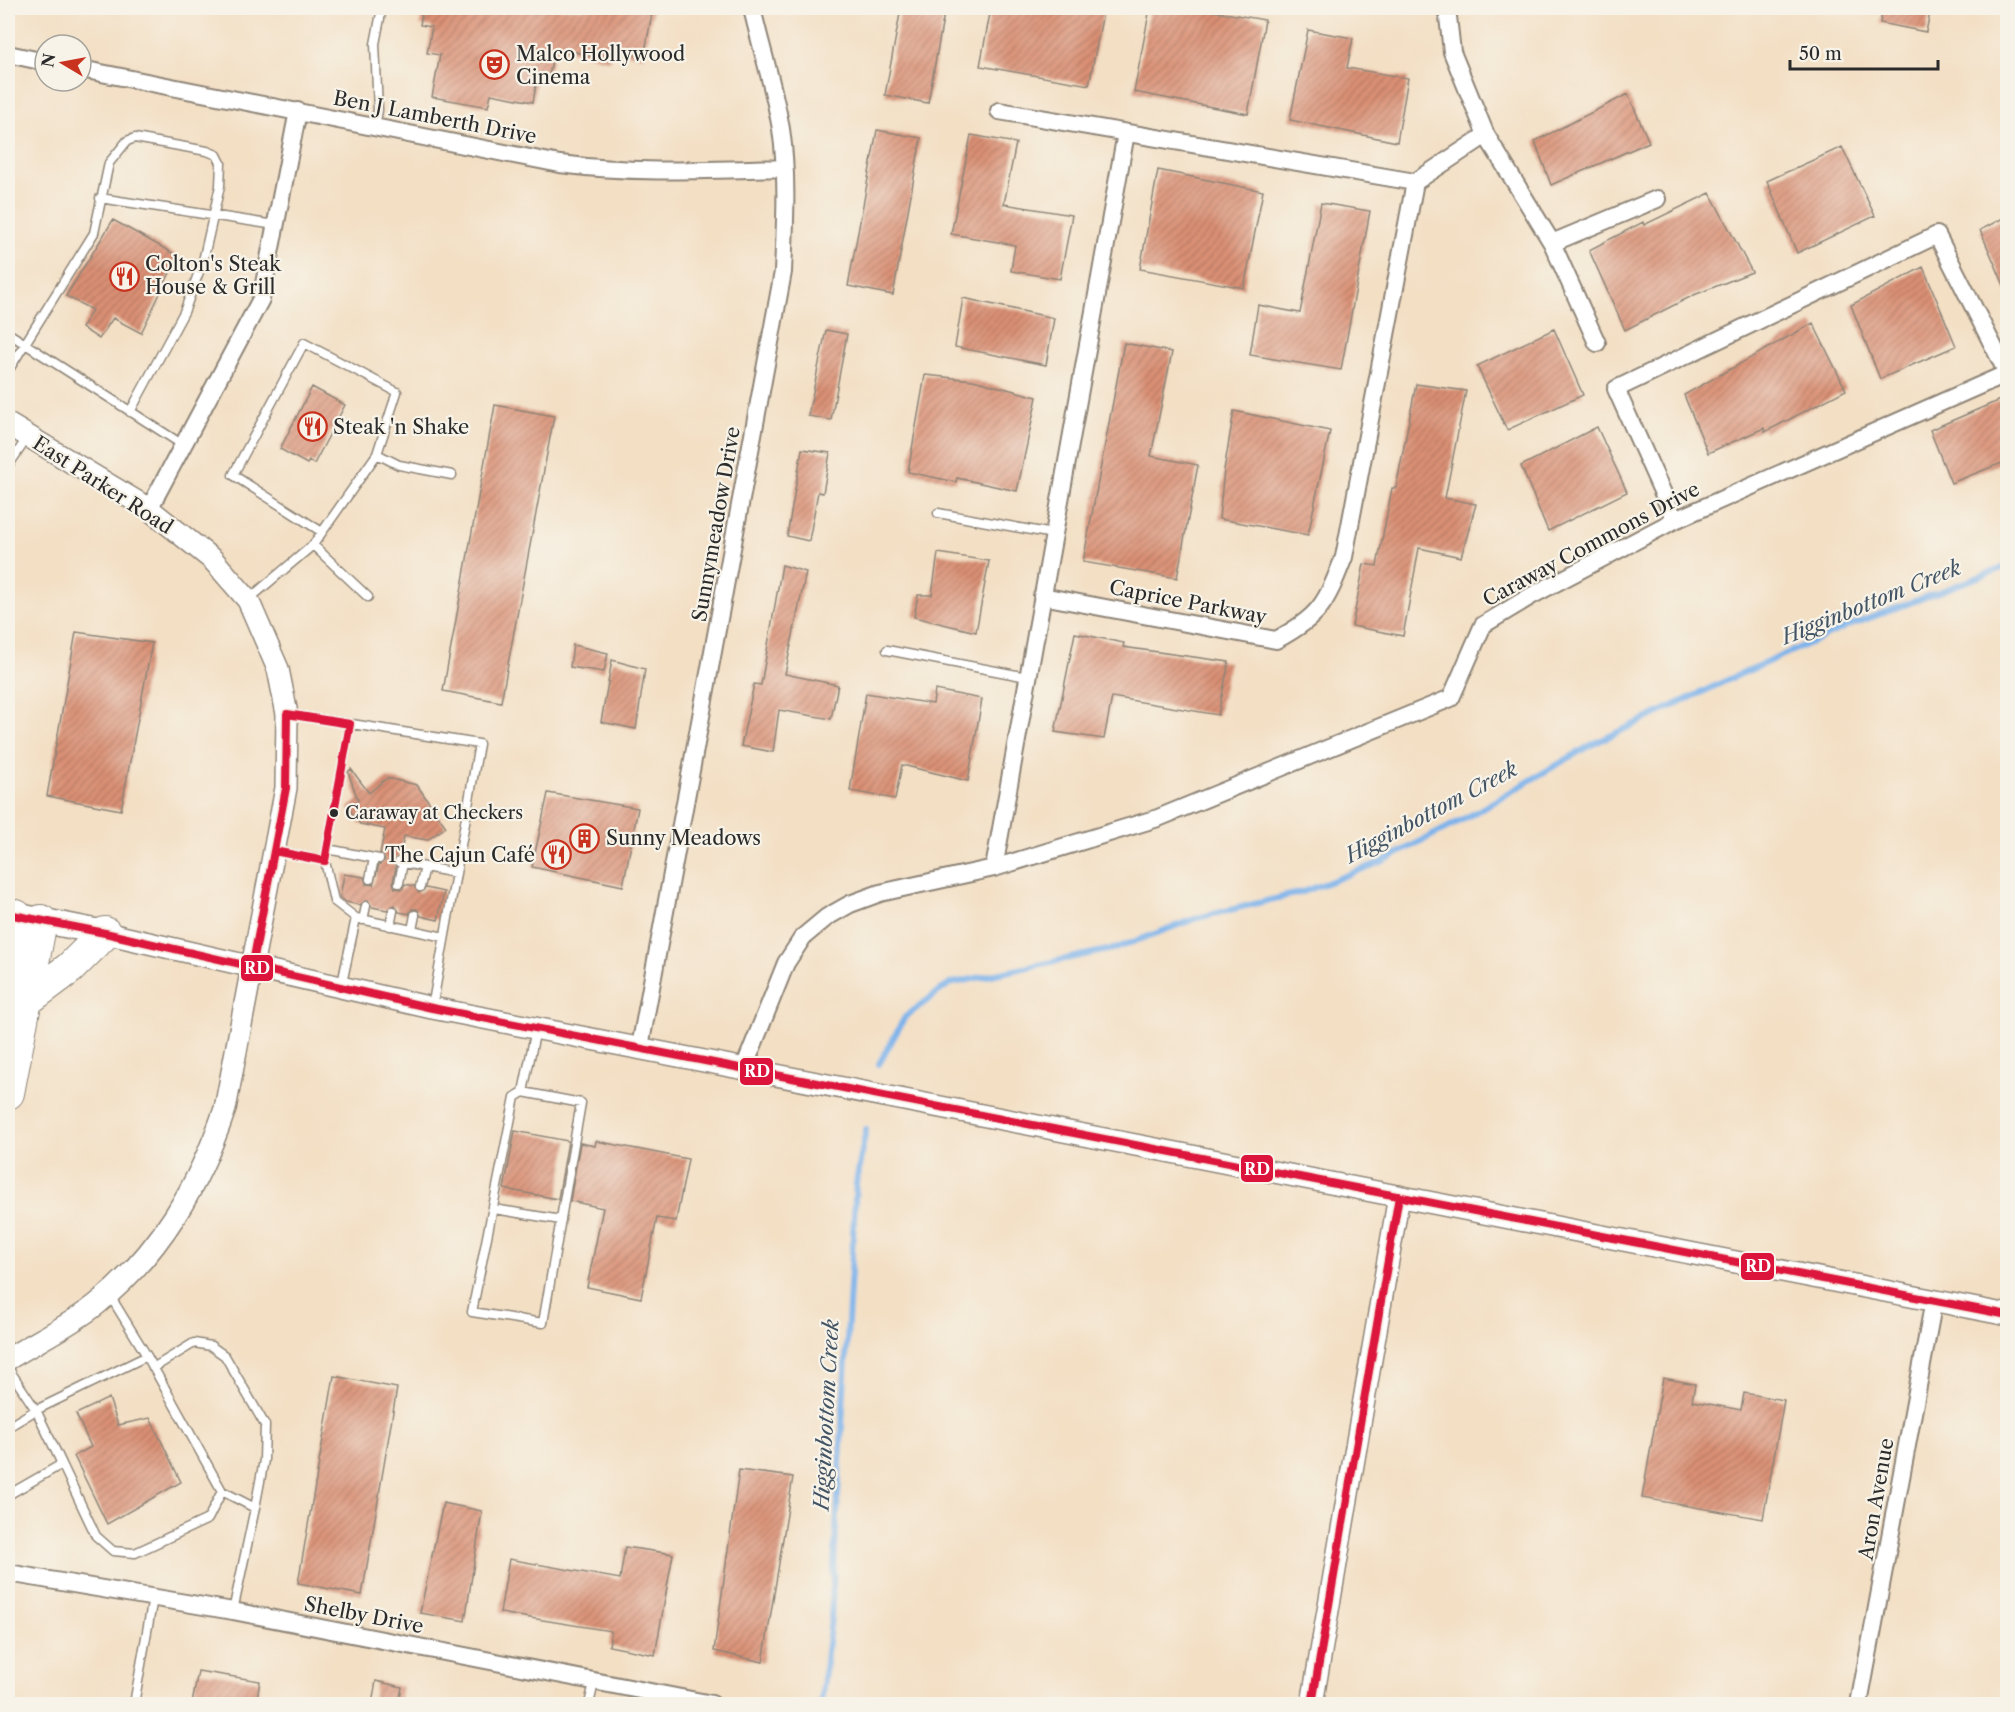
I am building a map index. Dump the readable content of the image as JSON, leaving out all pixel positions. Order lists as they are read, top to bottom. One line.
{"streets":{"street":["Ben J Lamberth Drive","East Parker Road","Sunnymeadow Drive","Caraway Commons Drive","Caprice Parkway","Aron Avenue","Shelby Drive"]},"crossings":[["Ben J Lamberth Drive","Sunnymeadow Drive"]],"water":["Higginbottom Creek"],"places":{"theatre":["Malco Hollywood Cinema"],"restaurant":["Colton's Steak House & Grill","Steak 'n Shake","The Cajun Café"],"other":["Caraway at Checkers"],"building":["Sunny Meadows"]},"lines":["transit line RD"],"scale_bar":"50 m","north":"left"}
